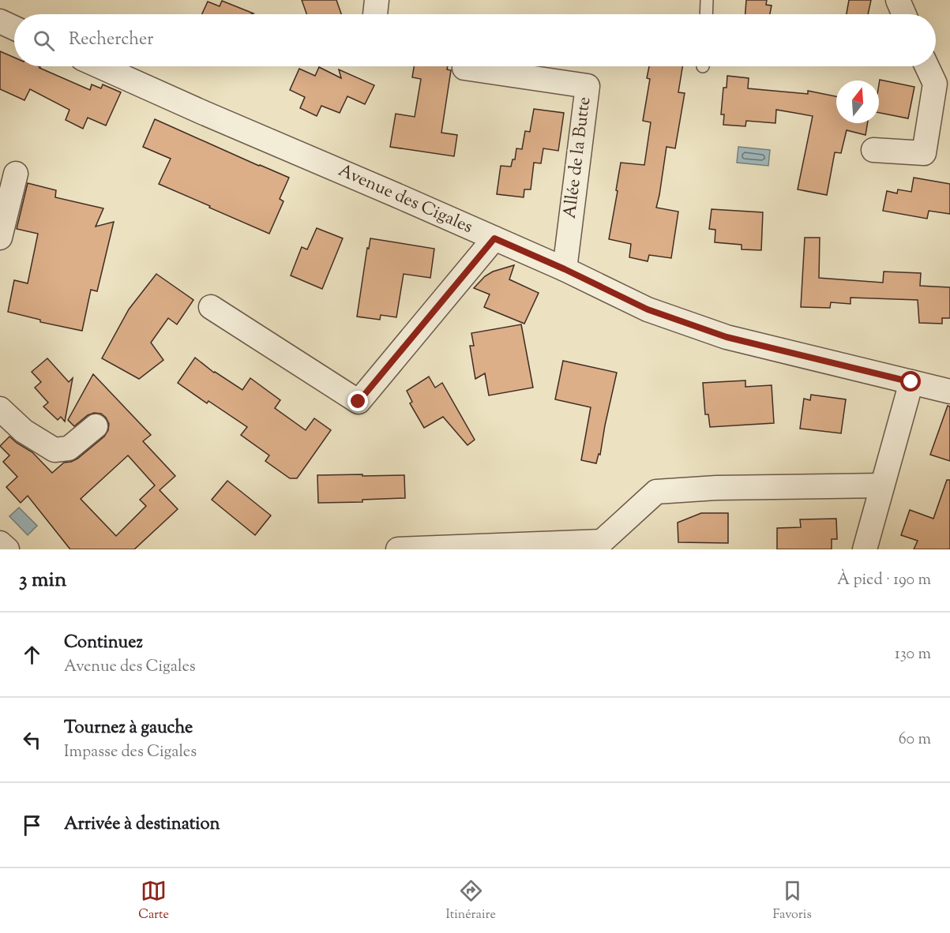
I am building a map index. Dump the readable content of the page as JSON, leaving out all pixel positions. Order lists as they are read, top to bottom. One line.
{"streets":{"street":["Allée de la Butte","Avenue des Cigales"]},"crossings":[["Allée de la Butte","Avenue des Cigales"]],"north":"top","page":{"search":"Rechercher","heading":["3 min","À pied · 190 m"],"list":[["Continuez","Avenue des Cigales","130 m"],["Tournez à gauche","Impasse des Cigales","60 m"],"Arrivée à destination"],"nav":["Carte","Itinéraire","Favoris"]}}
